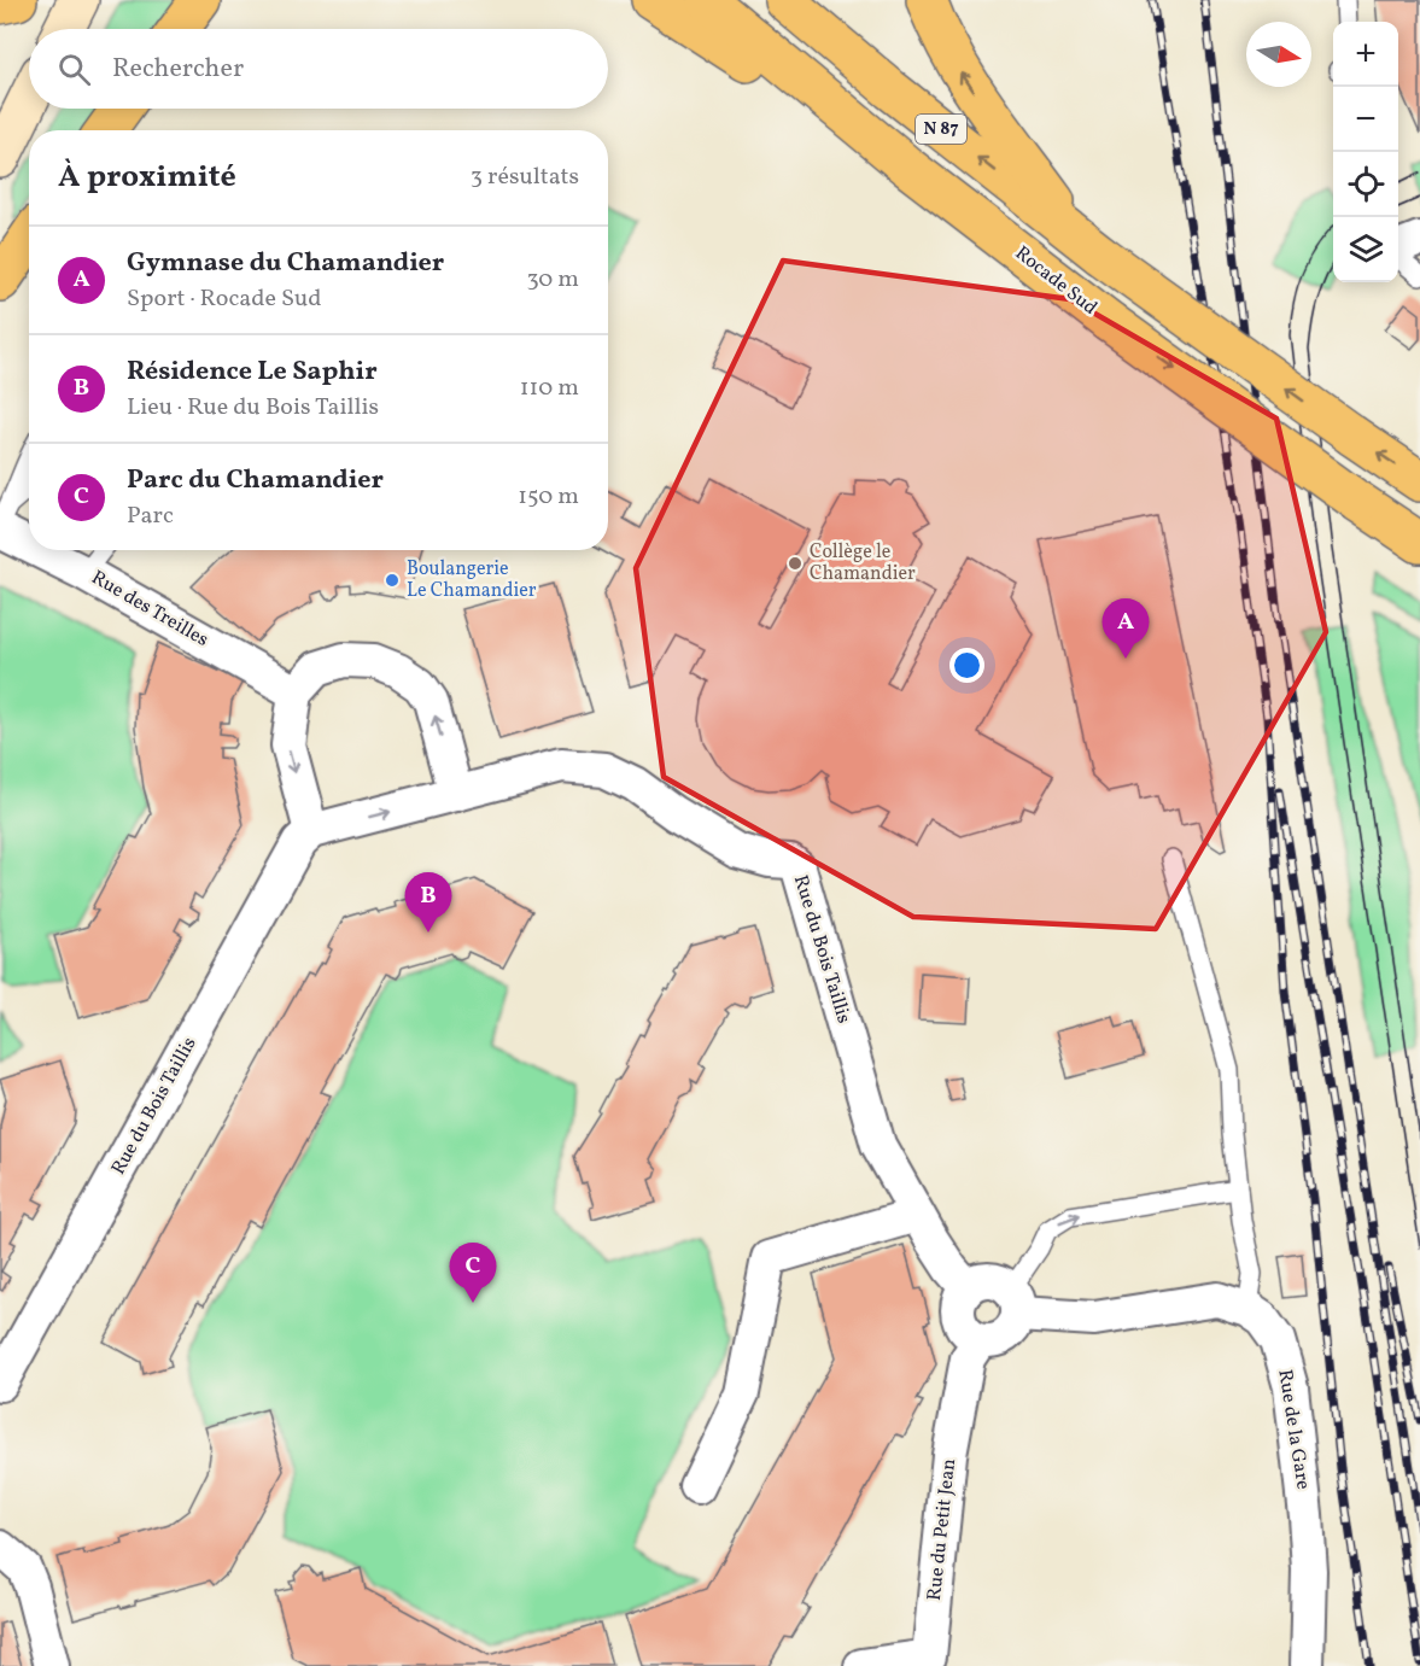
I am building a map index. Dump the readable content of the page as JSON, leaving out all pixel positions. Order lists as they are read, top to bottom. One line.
{"streets":{"highway":["N 87","Rocade Sud"],"street":["Rue des Treilles","Rue du Bois Taillis","Rue de la Gare","Rue du Petit Jean"]},"crossings":[["Rue des Treilles","Rue du Bois Taillis"],["Rue du Bois Taillis","Rue de la Gare"],["Rue du Bois Taillis","Rue du Petit Jean"],["Rue de la Gare","Rue du Petit Jean"]],"places":["Collège le Chamandier","Boulangerie Le Chamandier"],"north":"right","page":{"map_buttons":["+","−"],"search":"Rechercher","heading":["À proximité","3 résultats"],"list":[{"mark":"A","name":"Gymnase du Chamandier","note":"Sport · Rocade Sud","value":"30 m"},{"mark":"B","name":"Résidence Le Saphir","note":"Lieu · Rue du Bois Taillis","value":"110 m"},{"mark":"C","name":"Parc du Chamandier","note":"Parc","value":"150 m"}],"pins":["A","B","C"]}}
